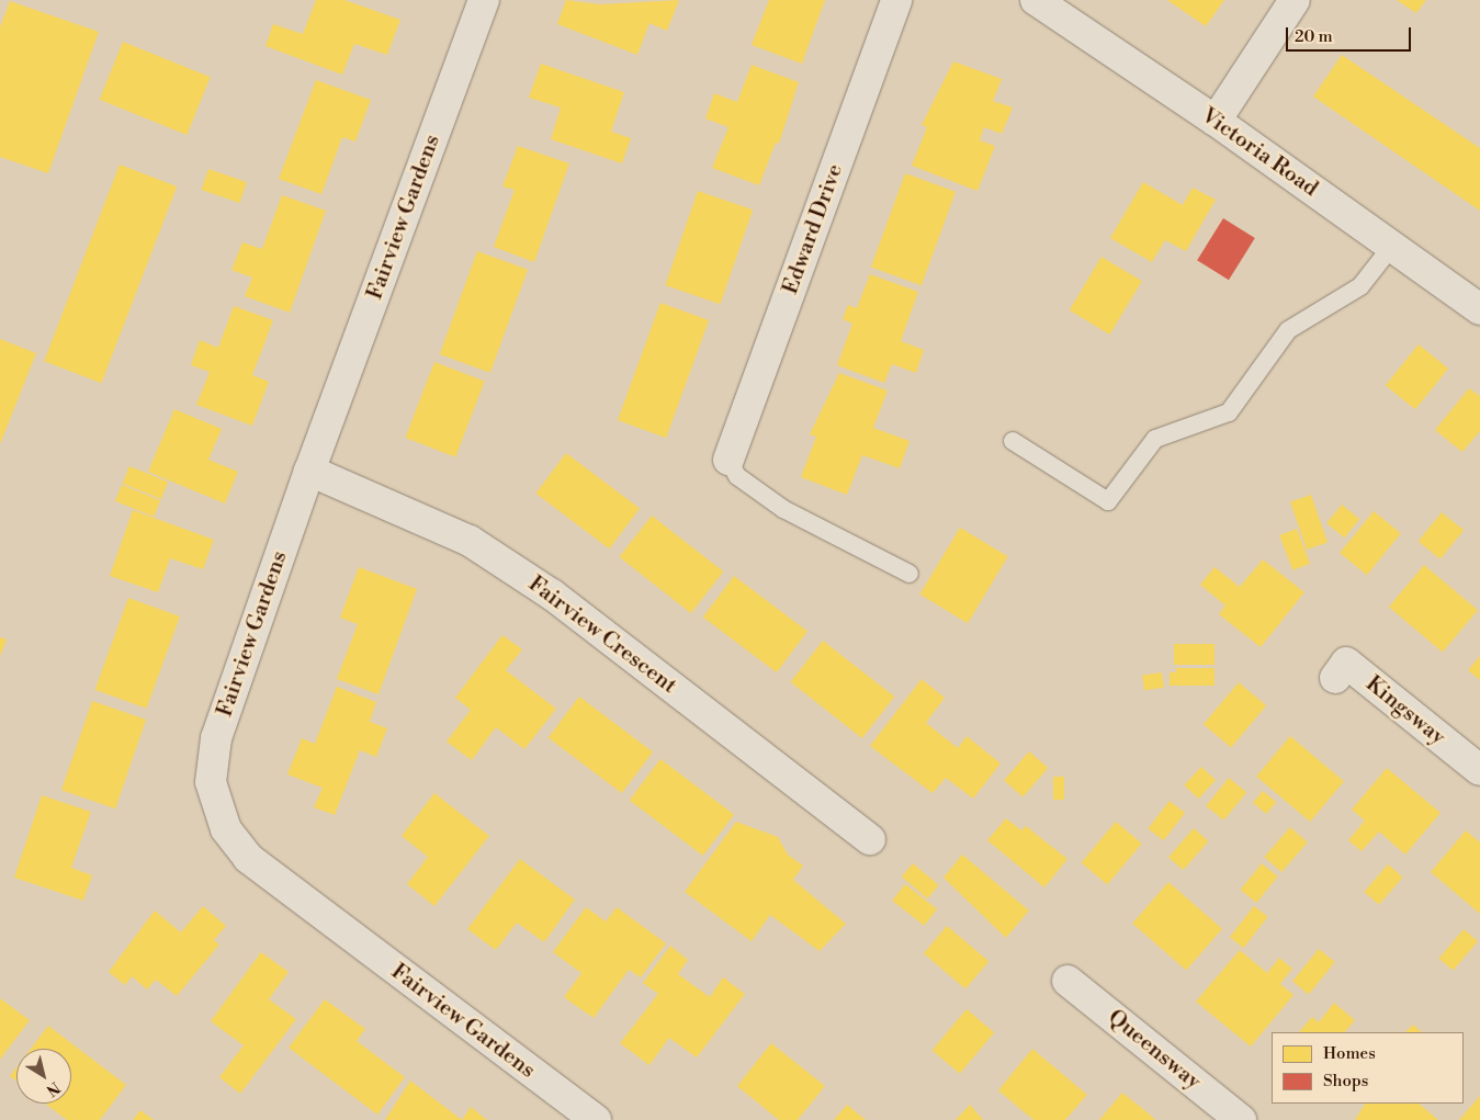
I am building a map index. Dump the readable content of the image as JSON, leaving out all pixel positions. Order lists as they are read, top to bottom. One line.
{"streets":{"street":["Victoria Road","Fairview Gardens","Edward Drive","Fairview Crescent","Kingsway","Queensway"]},"crossings":[["Fairview Gardens","Fairview Crescent"]],"legend":["Homes","Shops"],"scale_bar":"20 m","north":"bottom right"}
